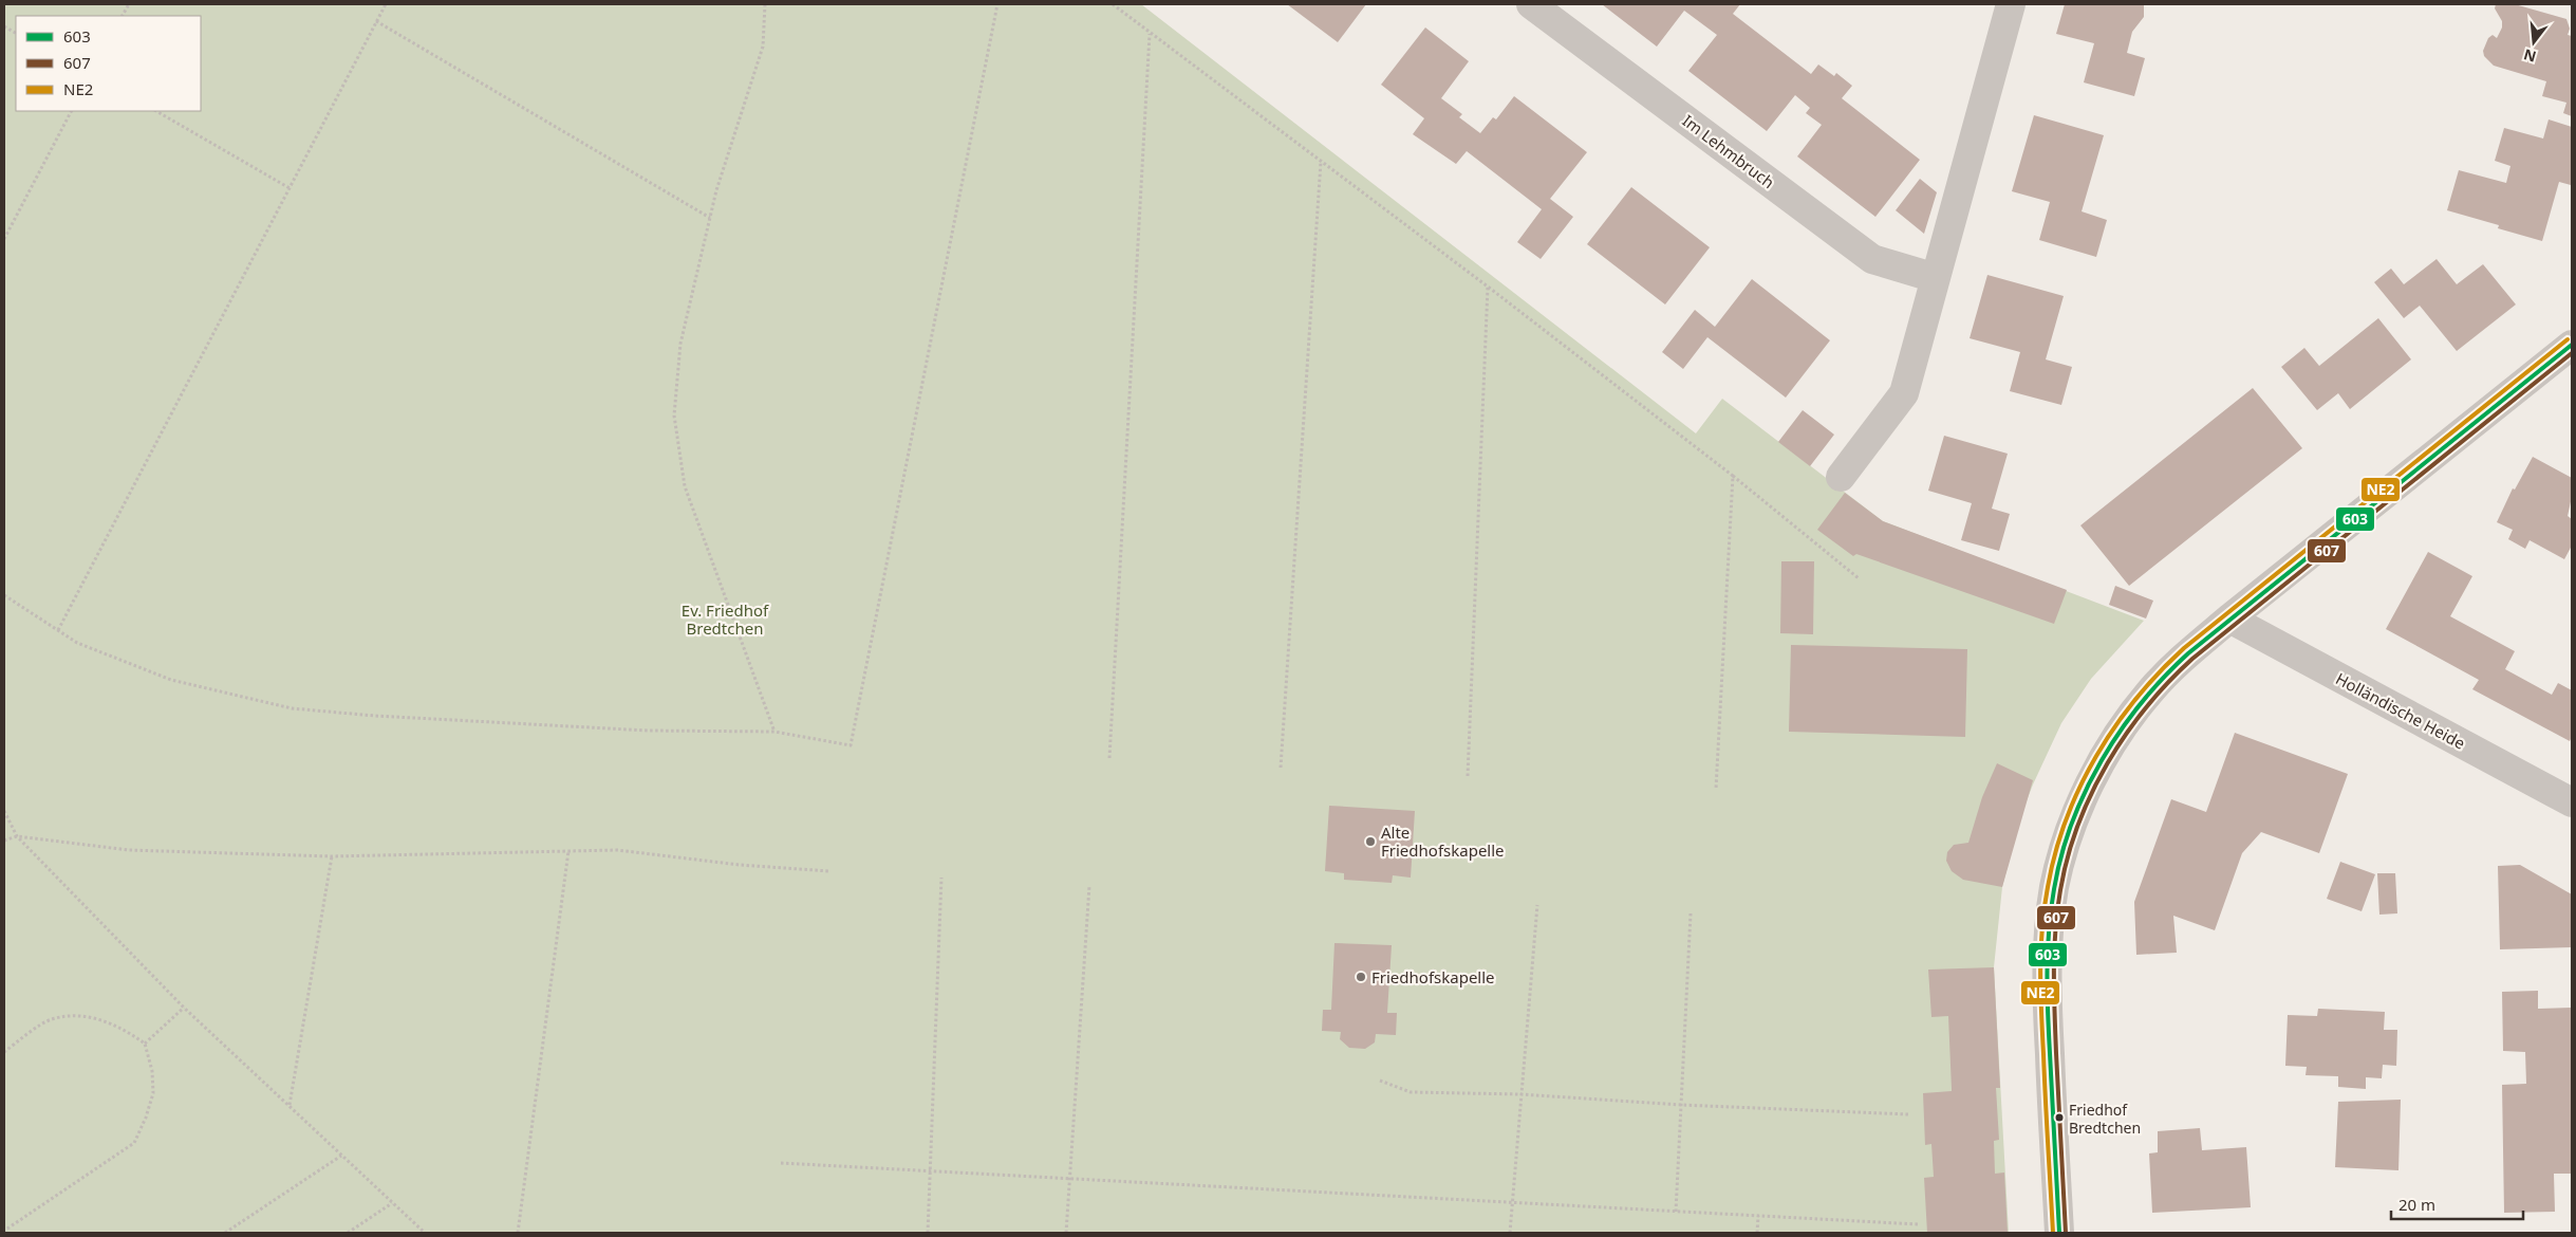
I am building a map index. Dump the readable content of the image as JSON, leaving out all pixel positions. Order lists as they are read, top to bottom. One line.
{"streets":{"street":["Im Lehmbruch","Holländische Heide"]},"parks":["Ev. Friedhof Bredtchen"],"places":["Alte Friedhofskapelle","Friedhofskapelle","Friedhof Bredtchen"],"lines":["transit line NE2","transit line 603","transit line 607"],"legend":["603","607","NE2"],"scale_bar":"20 m","north":"bottom"}
